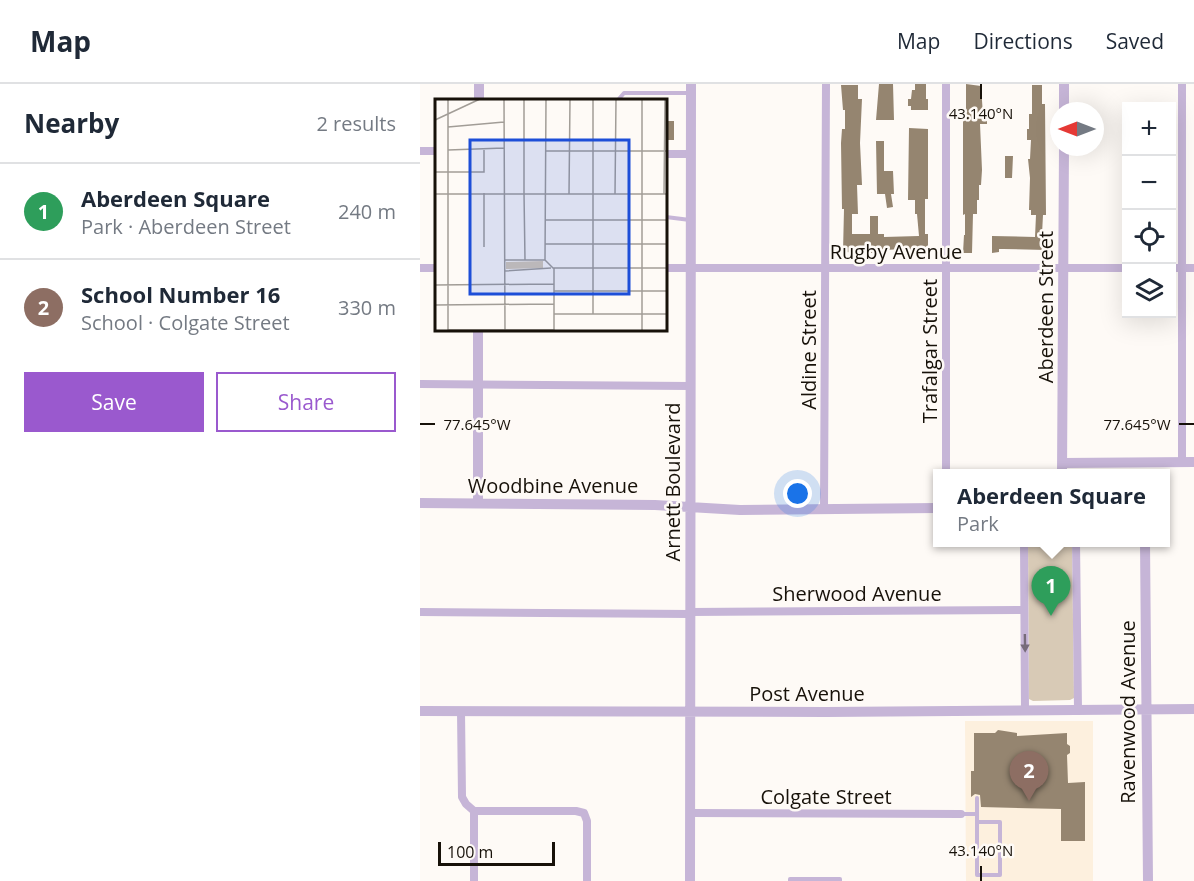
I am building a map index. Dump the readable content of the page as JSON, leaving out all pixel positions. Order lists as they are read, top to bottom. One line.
{"streets":{"street":["Rugby Avenue","Aberdeen Street","Aldine Street","Trafalgar Street","Arnett Boulevard","Woodbine Avenue","Sherwood Avenue","Post Avenue","Ravenwood Avenue","Colgate Street"]},"crossings":[["Rugby Avenue","Aberdeen Street"],["Rugby Avenue","Aldine Street"],["Rugby Avenue","Trafalgar Street"],["Rugby Avenue","Arnett Boulevard"],["Aldine Street","Woodbine Avenue"],["Arnett Boulevard","Woodbine Avenue"],["Arnett Boulevard","Sherwood Avenue"],["Arnett Boulevard","Post Avenue"],["Arnett Boulevard","Colgate Street"],["Post Avenue","Ravenwood Avenue"]],"scale_bar":"100 m","north":"left","page":{"header":"Map","nav":["Map","Directions","Saved"],"heading":["Nearby","2 results"],"map_buttons":["+","−"],"list":[{"mark":"1","name":"Aberdeen Square","note":"Park · Aberdeen Street","value":"240 m"},{"mark":"2","name":"School Number 16","note":"School · Colgate Street","value":"330 m"}],"buttons":["Save","Share"],"popup":["Aberdeen Square","Park"],"pins":["1","2"],"scale":"100 m"},"coordinates":["43.140°N","77.645°W"]}
